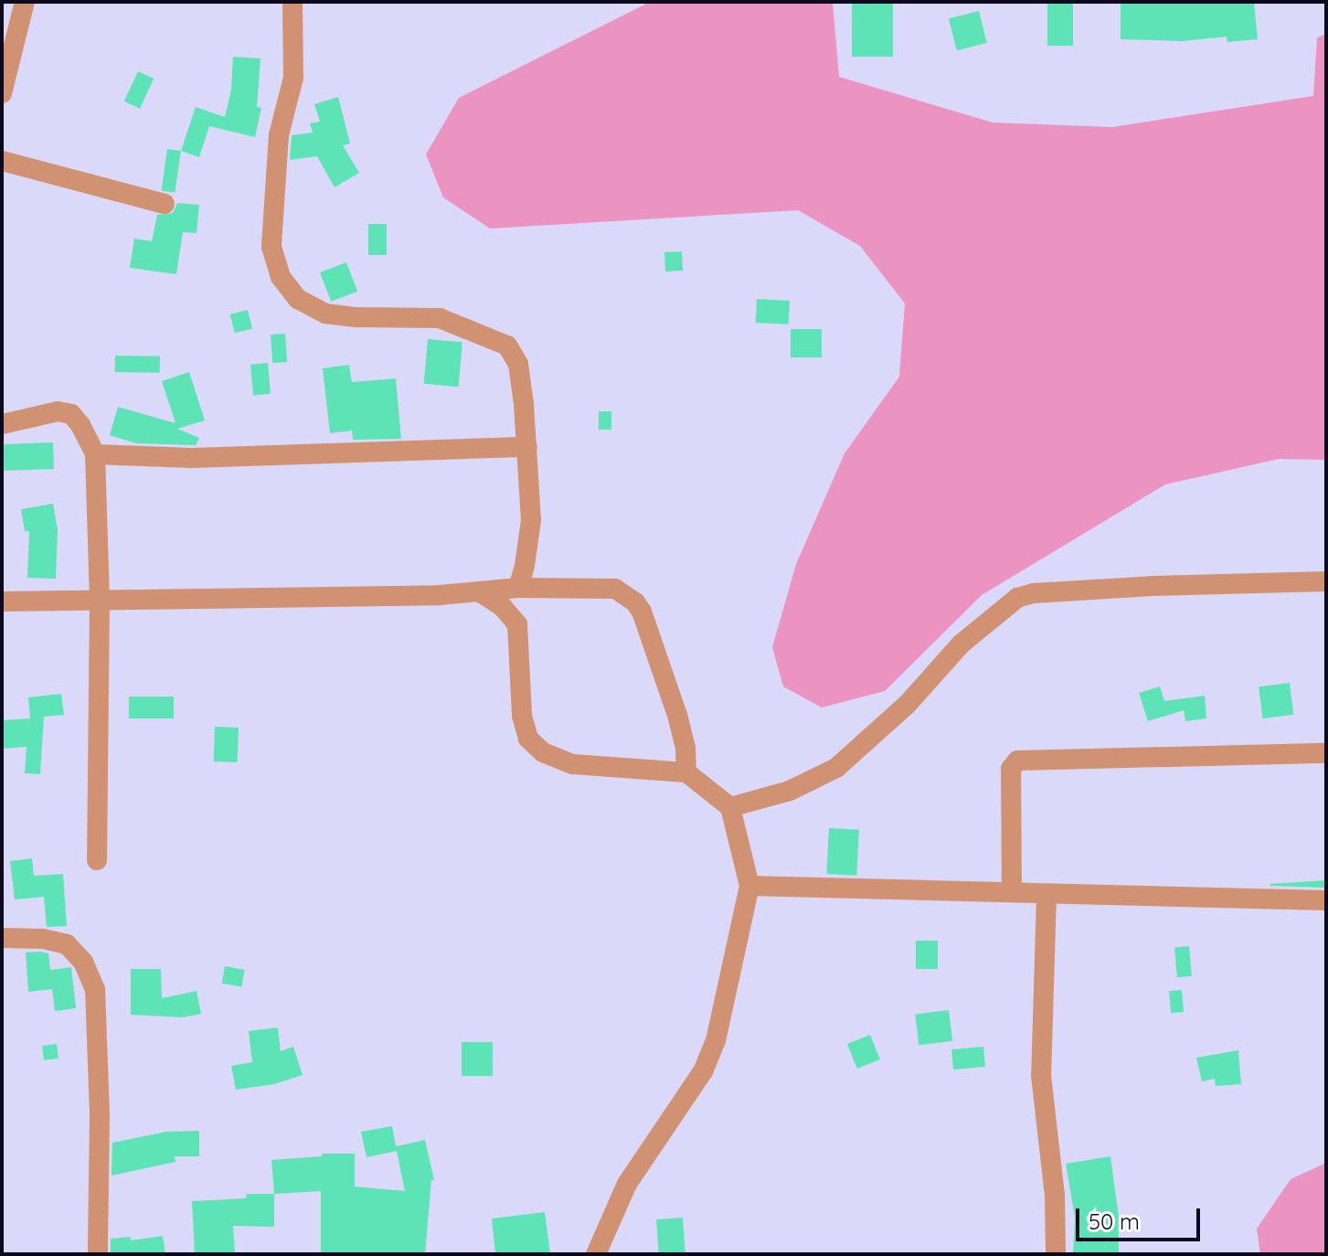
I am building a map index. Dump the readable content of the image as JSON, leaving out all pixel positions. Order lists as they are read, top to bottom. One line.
{"scale_bar":"50 m"}
